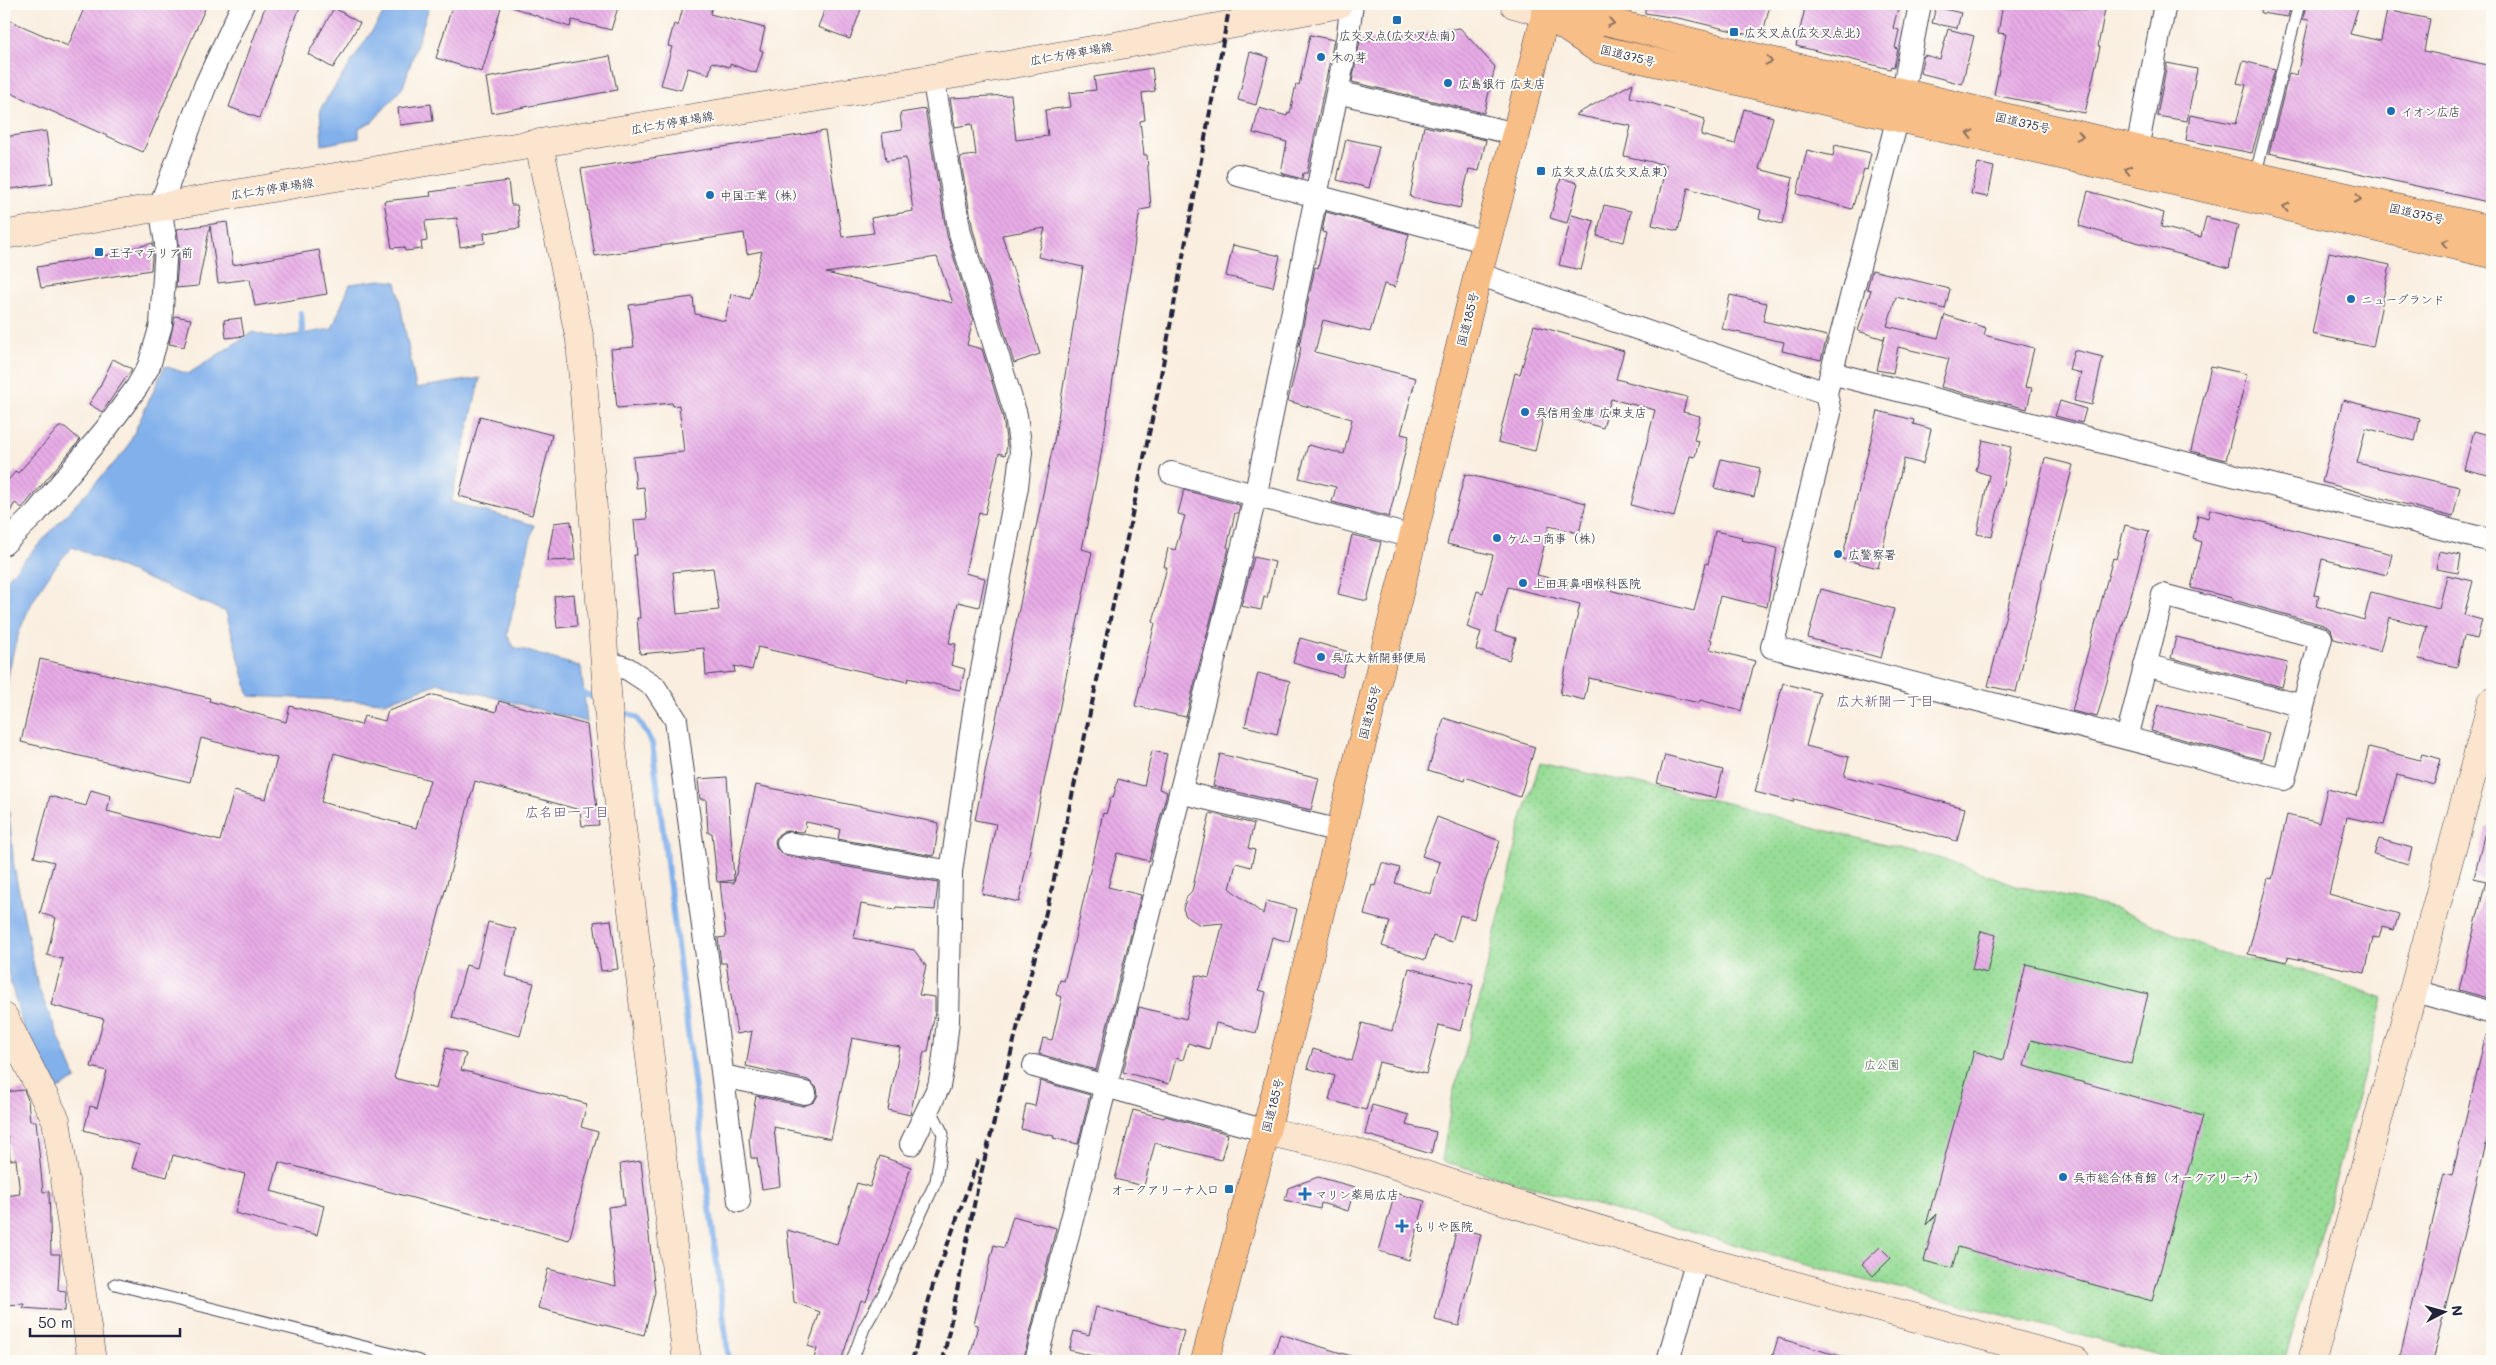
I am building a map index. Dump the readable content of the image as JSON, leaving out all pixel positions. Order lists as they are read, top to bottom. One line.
{"streets":{"highway":["国道375号","国道185号"],"street":["広仁方停車場線"]},"crossings":[["国道375号","国道185号"]],"districts":["広大新開一丁目","広名田一丁目"],"parks":["広公園"],"places":{"transit":["広交叉点(広交叉点南)","広交叉点(広交叉点北)","広交叉点(広交叉点東)","王子マテリア前","オークアリーナ入口"],"other":["木の芽","広島銀行 広支店","イオン広店","中国工業（株）","ニューグランド","呉信用金庫 広東支店","ケムコ商事（株）","広警察署","上田耳鼻咽喉科医院","呉広大新開郵便局","呉市総合体育館（オークアリーナ）"],"health":["マリン薬局広店","もりや医院"]},"scale_bar":"50 m","north":"right"}
